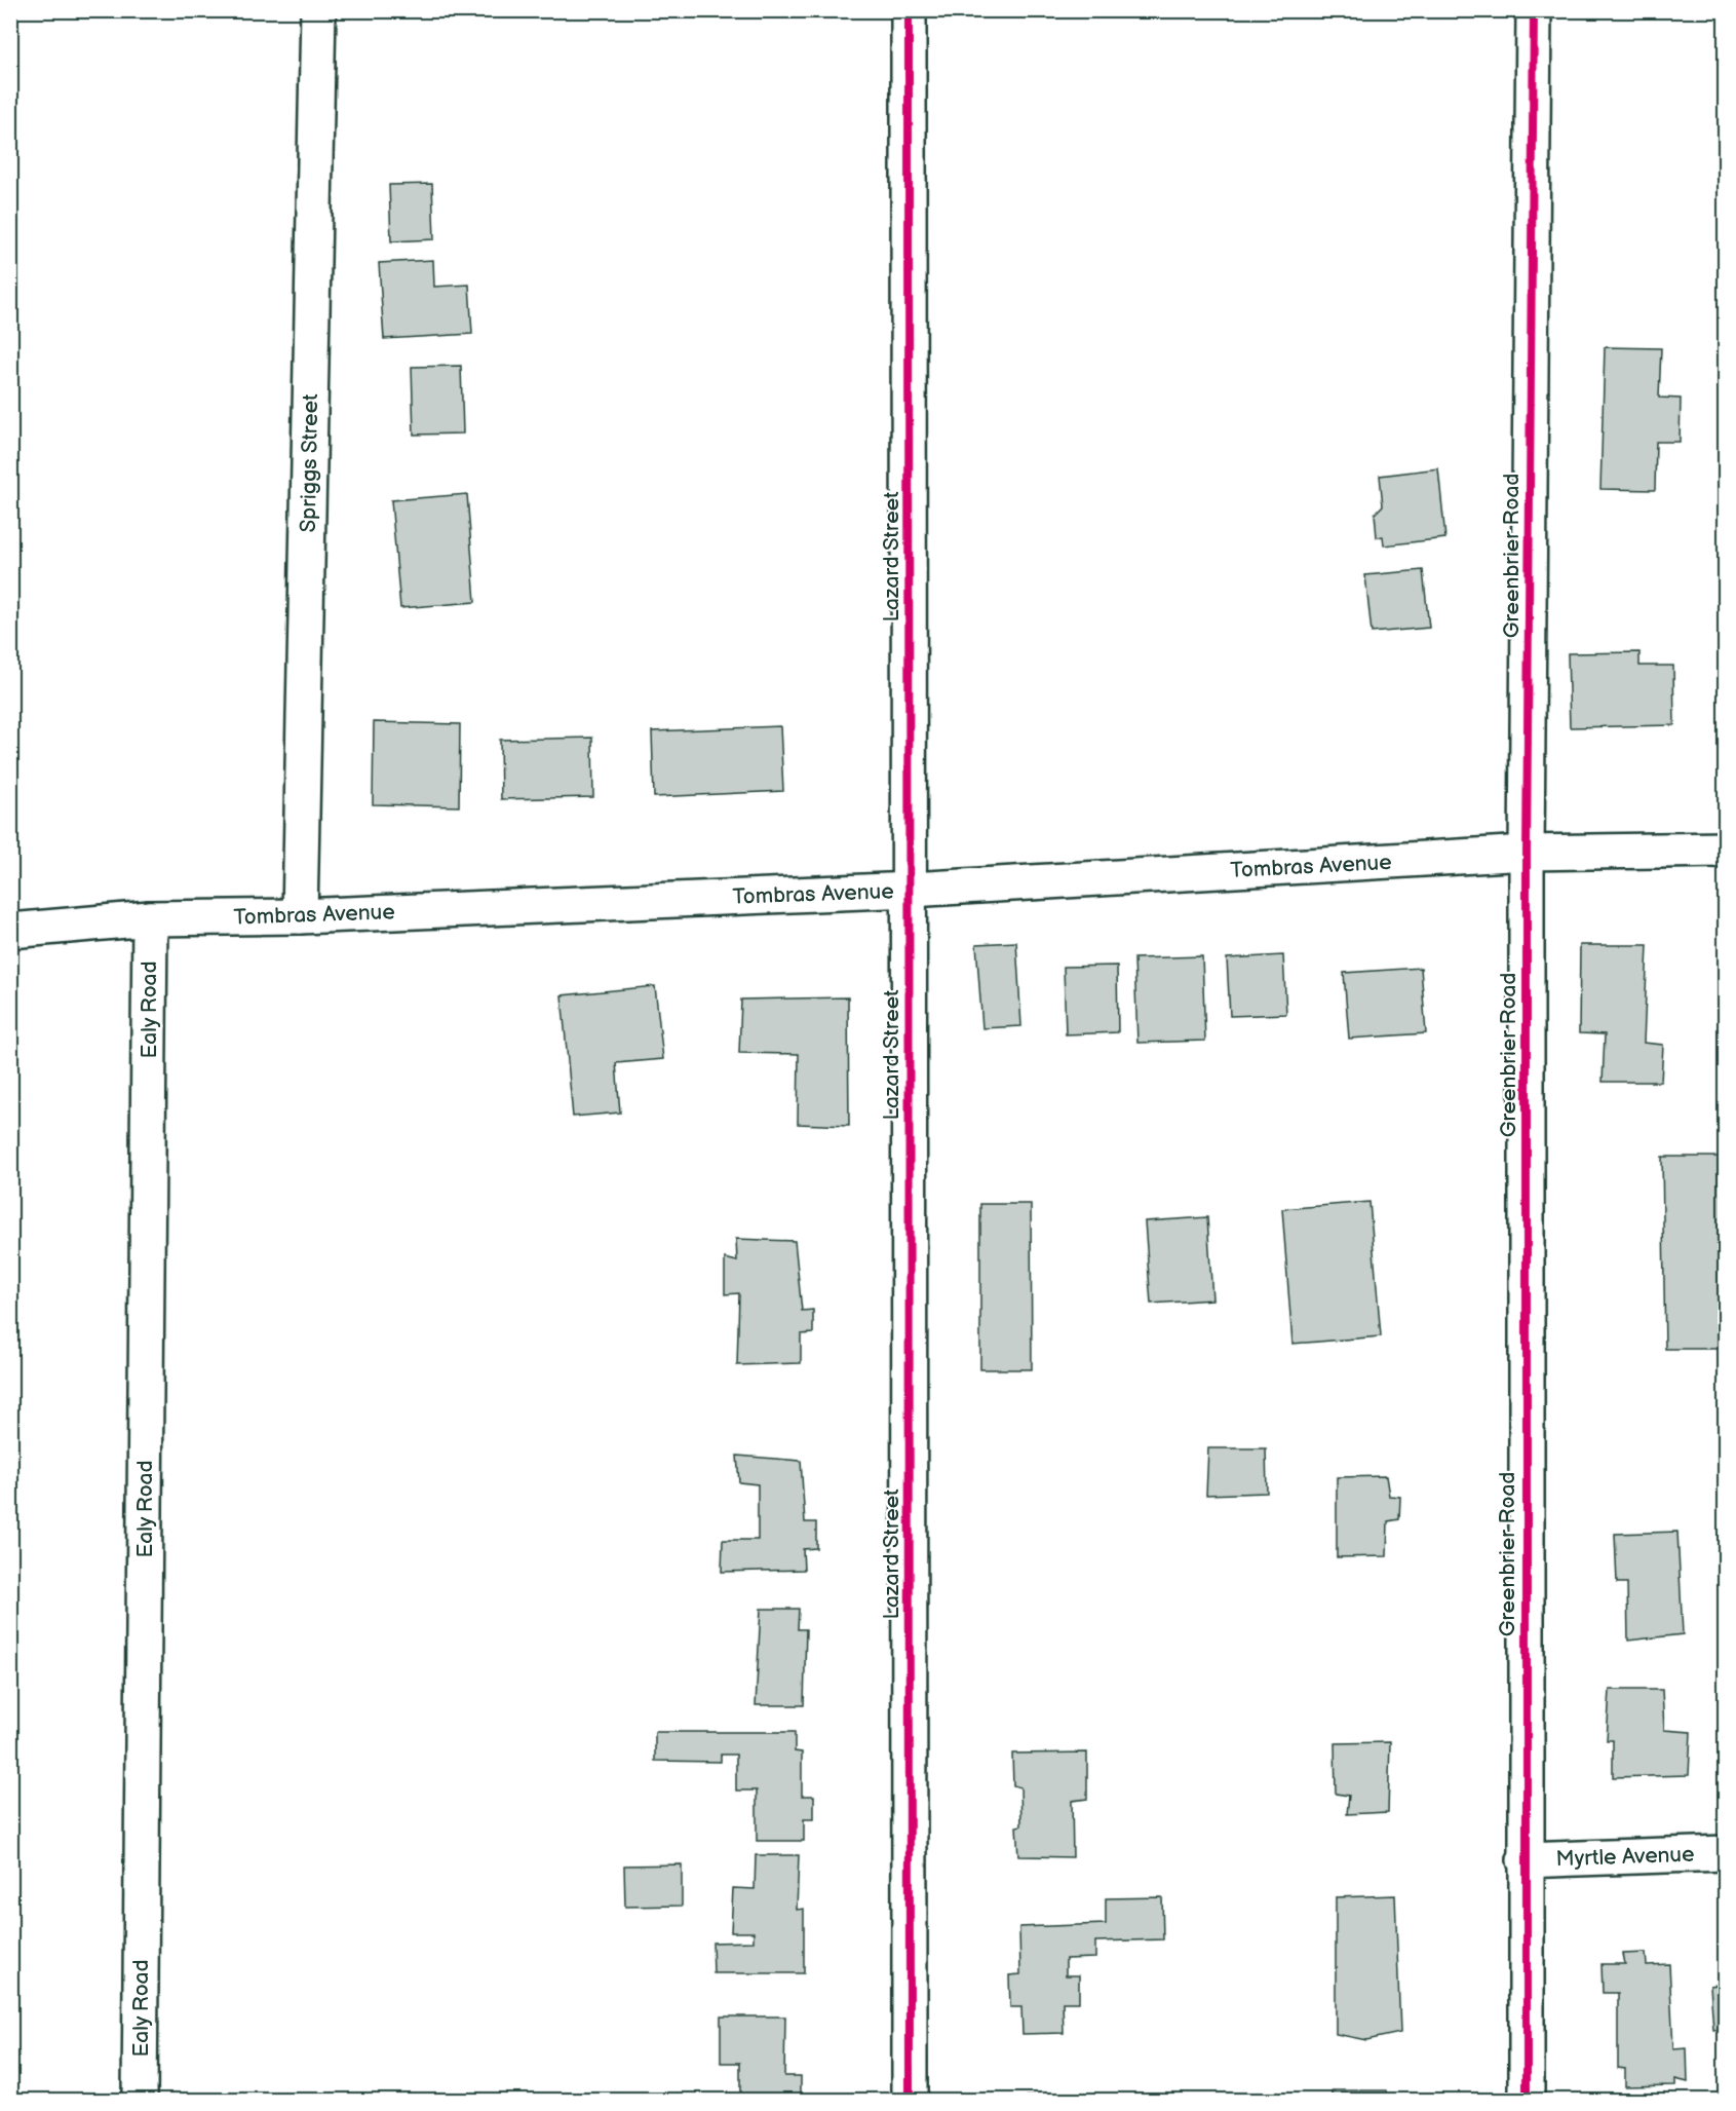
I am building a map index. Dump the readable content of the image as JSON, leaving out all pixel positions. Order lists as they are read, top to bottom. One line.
{"streets":{"street":["Spriggs Street","Greenbrier Road","Lazard Street","Tombras Avenue","Ealy Road","Myrtle Avenue"]},"crossings":[["Spriggs Street","Tombras Avenue"],["Greenbrier Road","Tombras Avenue"],["Greenbrier Road","Myrtle Avenue"],["Lazard Street","Tombras Avenue"],["Tombras Avenue","Ealy Road"]]}
